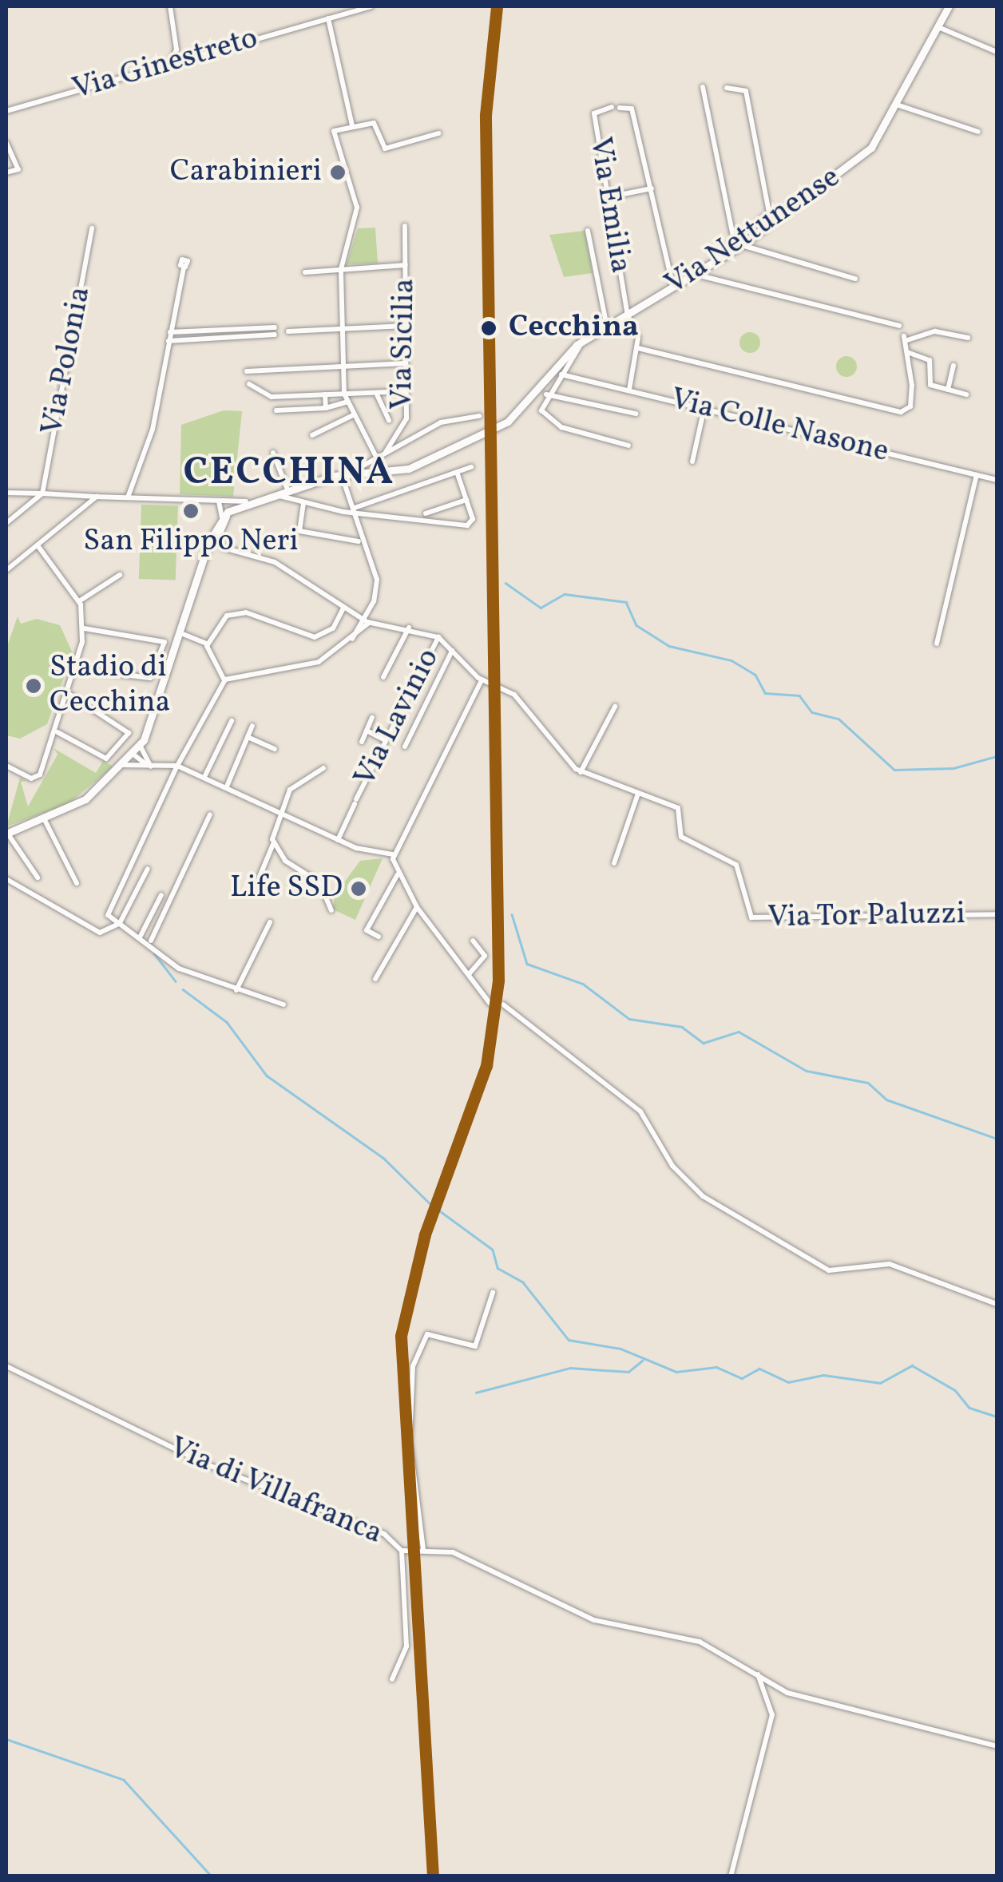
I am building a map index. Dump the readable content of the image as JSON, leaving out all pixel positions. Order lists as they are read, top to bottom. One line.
{"streets":{"main road":["Via Nettunense"],"street":["Via Ginestreto","Via Emilia","Via Sicilia","Via Polonia","Via Colle Nasone","Via Lavinio","Via Tor Paluzzi","Via di Villafranca"]},"crossings":[["Via Emilia","Via Nettunense"],["Via Nettunense","Via Tor Paluzzi"],["Via Lavinio","Via Tor Paluzzi"]],"districts":["CECCHINA"],"places":["Carabinieri","Cecchina","San Filippo Neri","Stadio di Cecchina","Life SSD"]}
